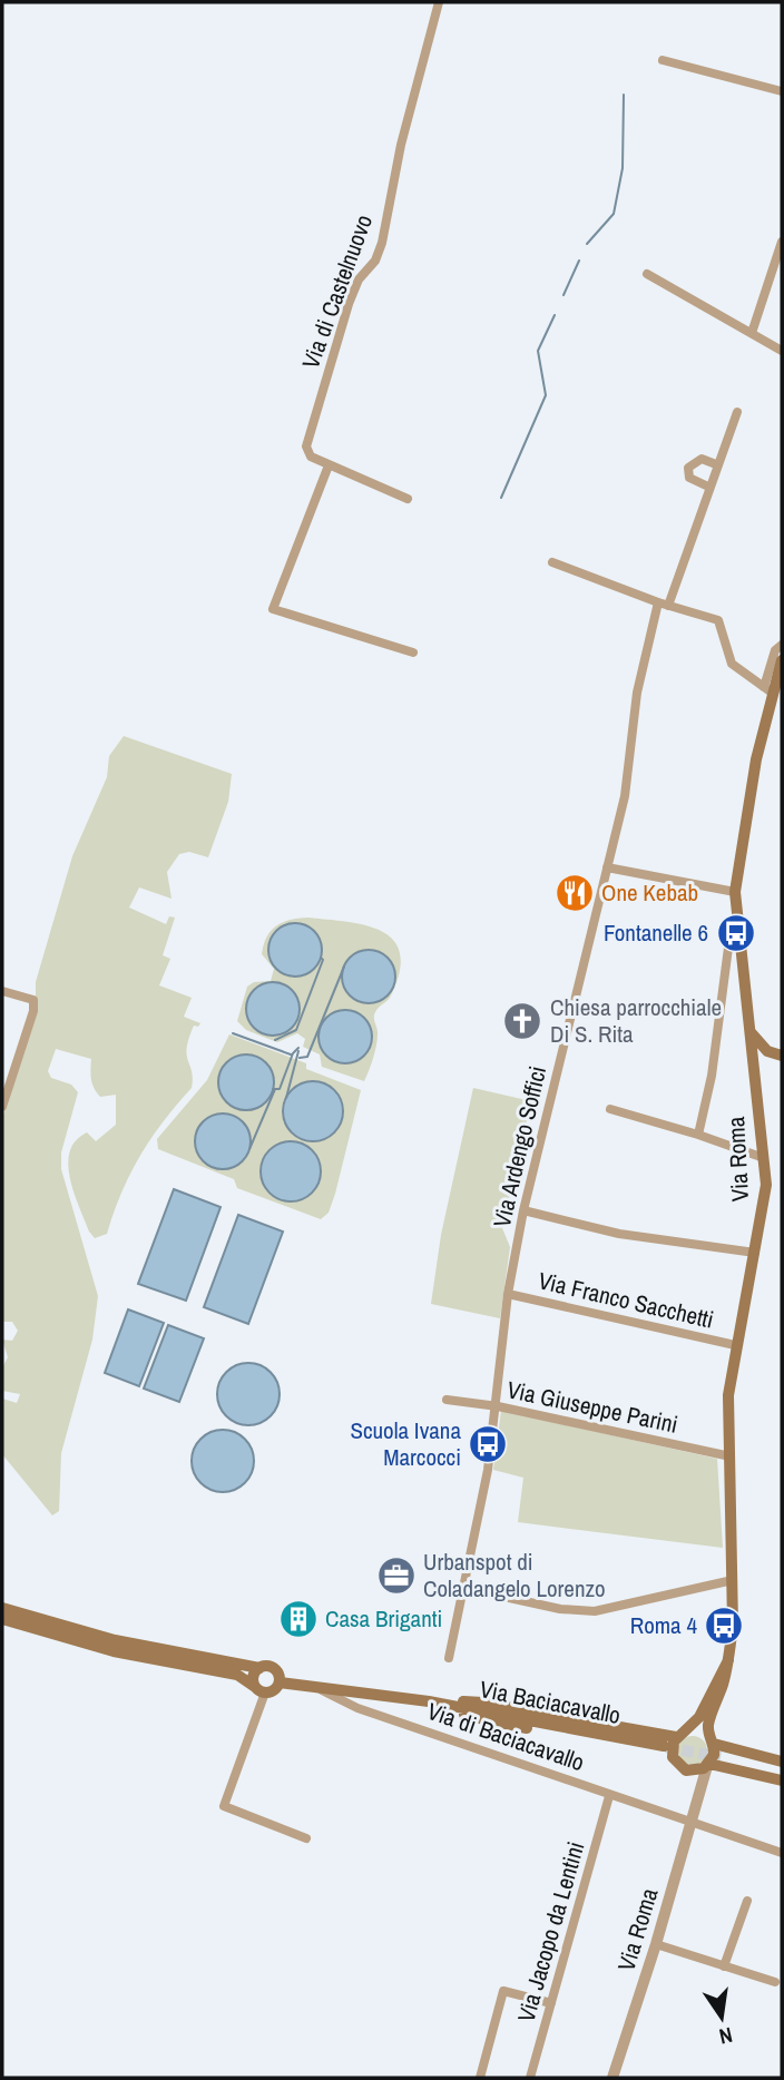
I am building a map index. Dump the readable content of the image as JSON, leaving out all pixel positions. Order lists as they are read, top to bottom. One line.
{"streets":{"main road":["Via Roma","Via Baciacavallo","Via di Baciacavallo"],"street":["Via di Castelnuovo","Via Ardengo Soffici","Via Franco Sacchetti","Via Giuseppe Parini","Via Jacopo da Lentini"]},"crossings":[["Via Ardengo Soffici","Via Franco Sacchetti"],["Via Ardengo Soffici","Via Giuseppe Parini"],["Via Roma","Via Franco Sacchetti"],["Via Roma","Via Giuseppe Parini"],["Via Roma","Via di Baciacavallo"],["Via Baciacavallo","Via di Baciacavallo"],["Via di Baciacavallo","Via Jacopo da Lentini"]],"places":{"restaurant":["One Kebab"],"bus stop":["Fontanelle 6","Scuola Ivana Marcocci","Roma 4"],"church":["Chiesa parrocchiale Di S. Rita"],"office":["Urbanspot di Coladangelo Lorenzo"],"building":["Casa Briganti"]},"north":"bottom"}
